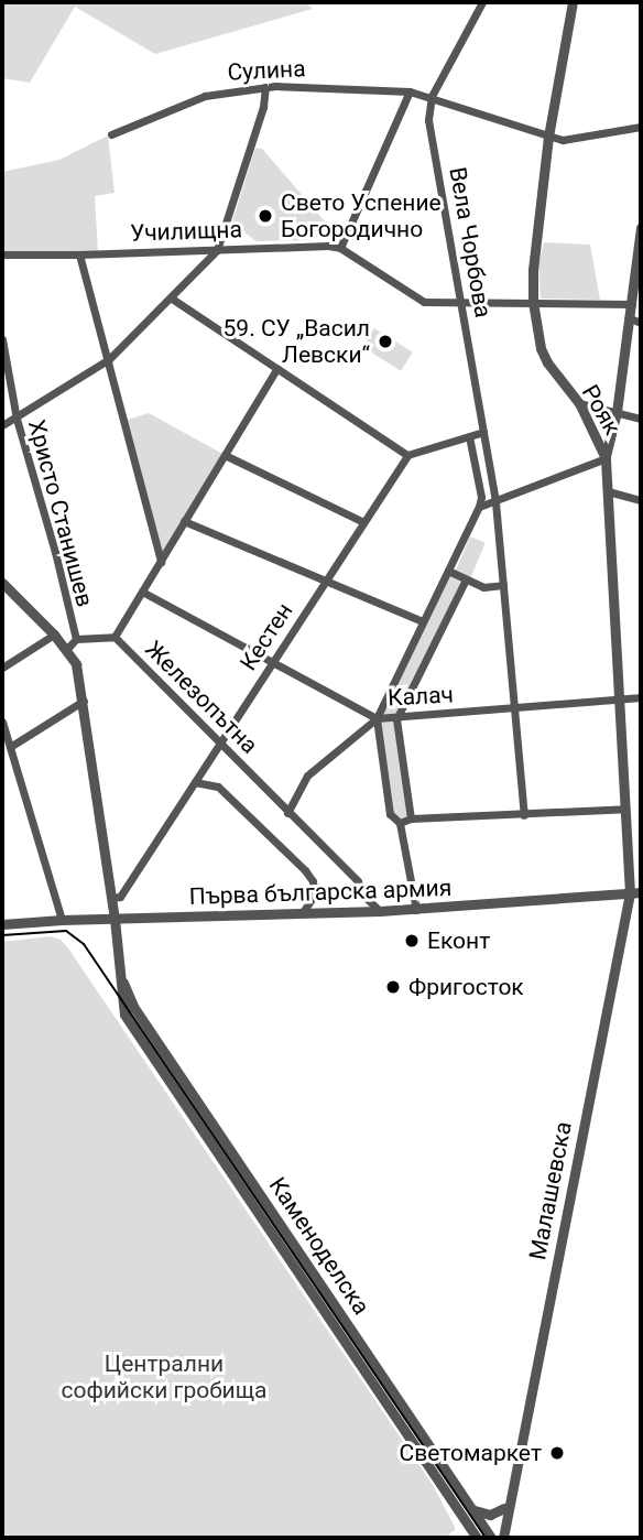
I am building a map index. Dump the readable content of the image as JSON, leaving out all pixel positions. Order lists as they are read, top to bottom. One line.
{"streets":{"street":["Сулина","Училищна","Вела Чорбова","Рояк","Христо Станишев","Кестен","Калач","Железопътна","Първа българска армия","Малашевска","Каменоделска"]},"crossings":[["Сулина","Вела Чорбова"],["Сулина","Рояк"],["Вела Чорбова","Калач"],["Рояк","Калач"],["Рояк","Първа българска армия"],["Рояк","Малашевска"],["Христо Станишев","Железопътна"],["Кестен","Калач"],["Кестен","Железопътна"],["Железопътна","Първа българска армия"],["Първа българска армия","Малашевска"],["Първа българска армия","Каменоделска"],["Малашевска","Каменоделска"]],"parks":["Централни софийски гробища"],"places":["Свето Успение Богородично","59. СУ „Васил Левски“","Еконт","Фригосток","Светомаркет"]}
